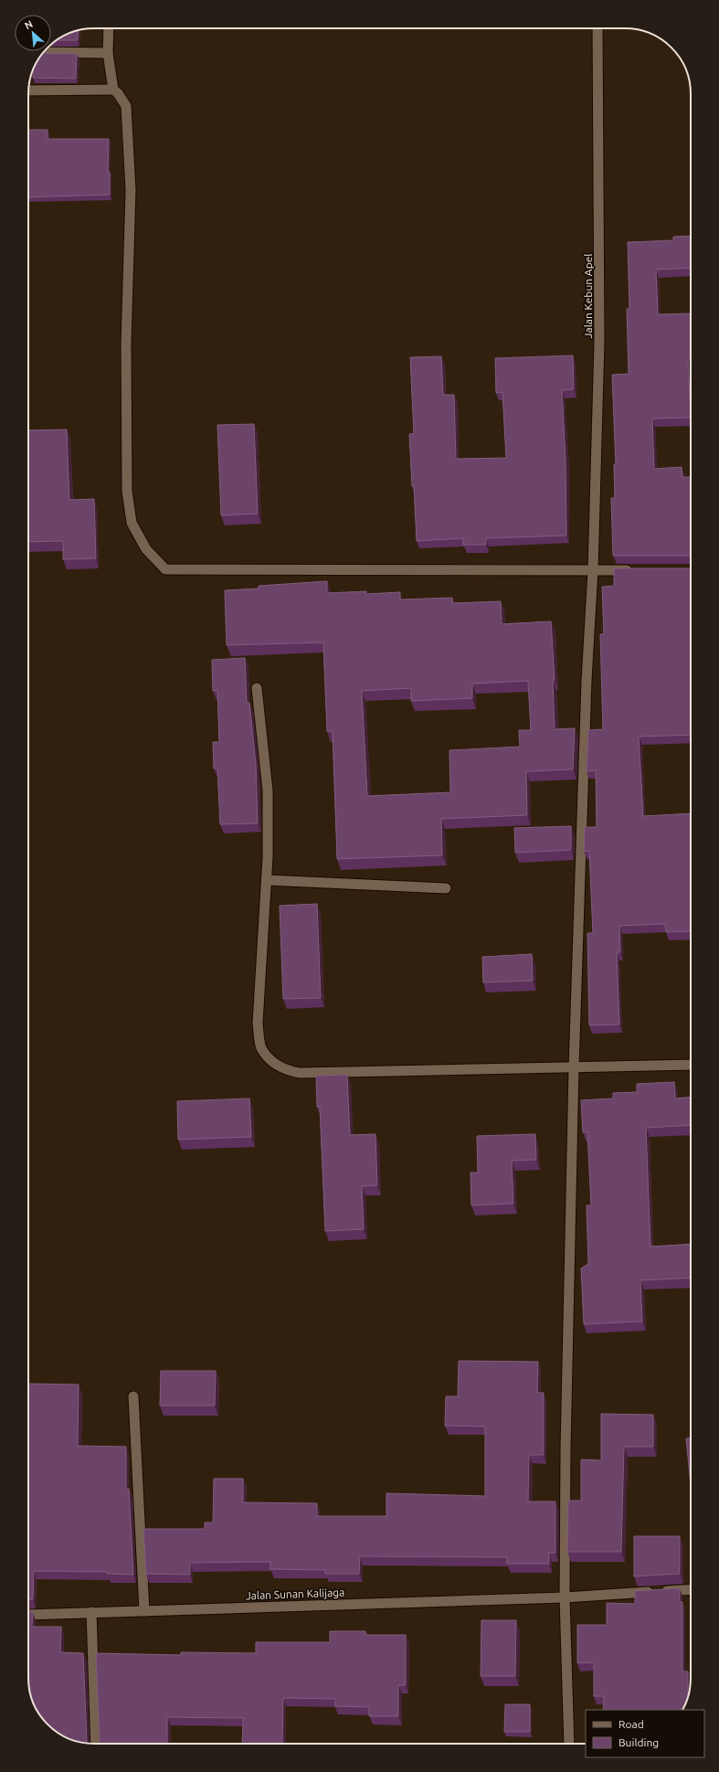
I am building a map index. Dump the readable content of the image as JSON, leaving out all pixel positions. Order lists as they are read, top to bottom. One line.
{"streets":{"street":["Jalan Kebun Apel","Jalan Sunan Kalijaga"]},"crossings":[["Jalan Kebun Apel","Jalan Sunan Kalijaga"]],"legend":["Road","Building"],"north":"top left"}
